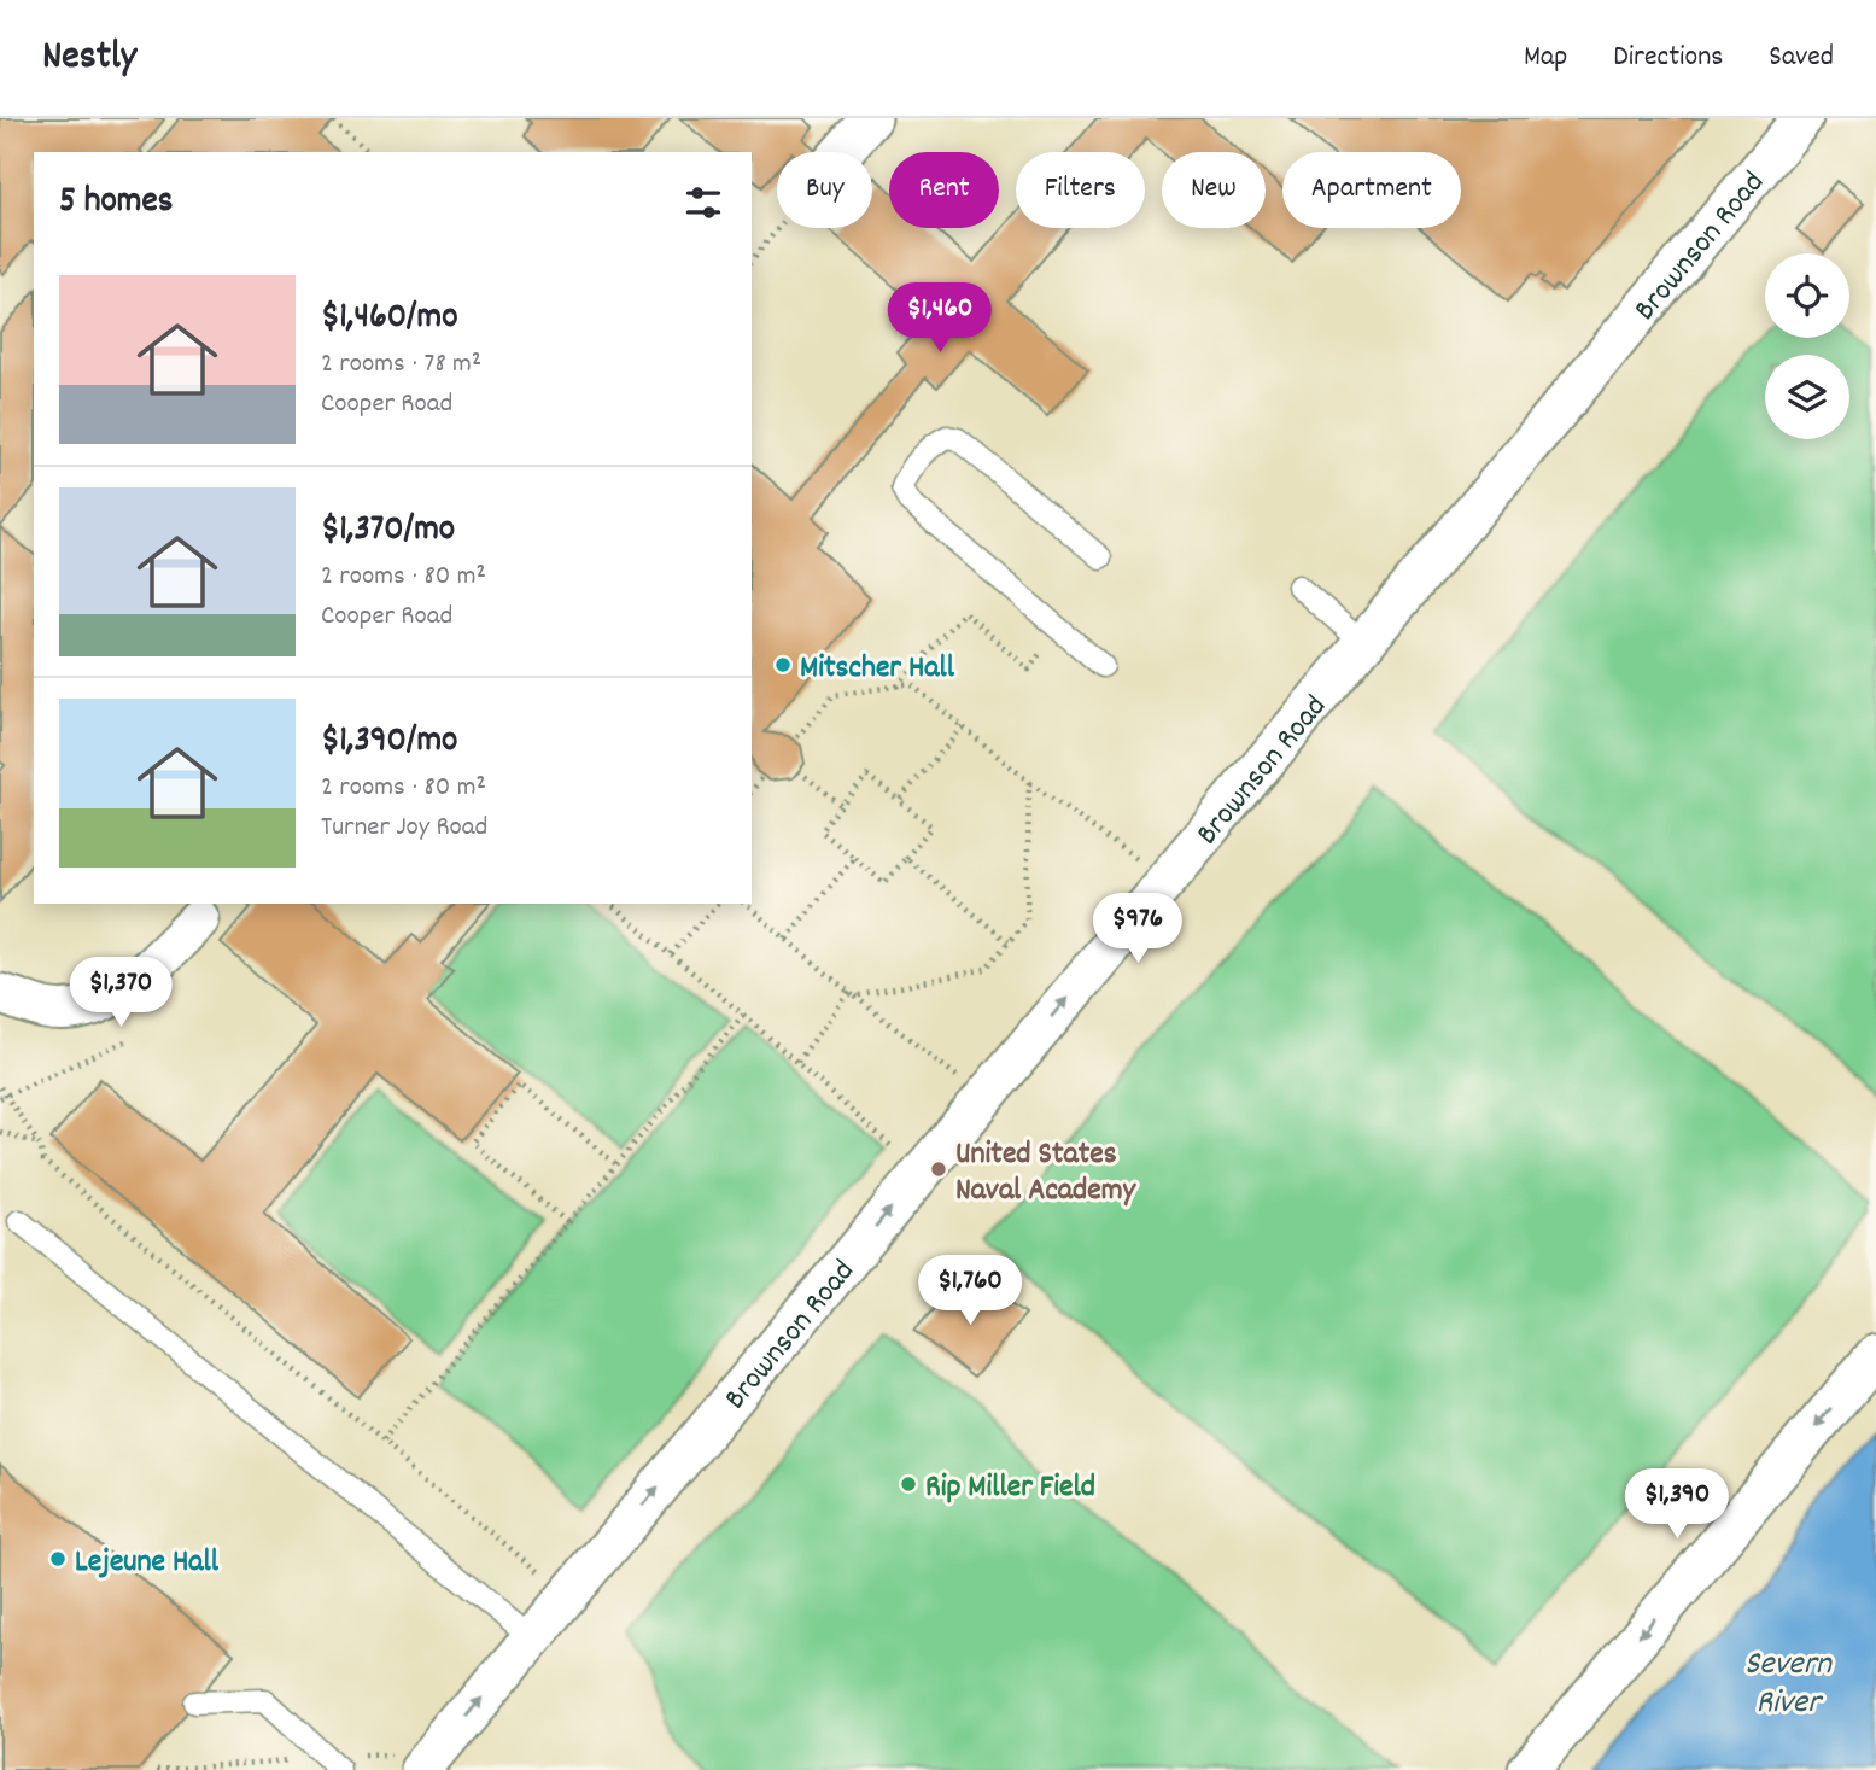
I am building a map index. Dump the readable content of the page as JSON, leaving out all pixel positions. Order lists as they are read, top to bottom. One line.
{"streets":{"street":["Brownson Road"]},"one_way":["Brownson Road"],"water":["Severn River"],"places":["Mitscher Hall","United States Naval Academy","Rip Miller Field","Lejeune Hall"],"page":{"header":"Nestly","nav":["Map","Directions","Saved"],"chip":["Buy","Rent","Filters","New","Apartment"],"heading":"5 homes","list":[{"name":"$1,460/mo","note":"2 rooms · 78 m² · Cooper Road"},{"name":"$1,370/mo","note":"2 rooms · 80 m² · Cooper Road"},{"name":"$1,390/mo","note":"2 rooms · 80 m² · Turner Joy Road"}],"price":["$1,460","$976","$1,370","$1,760","$1,390"]}}
